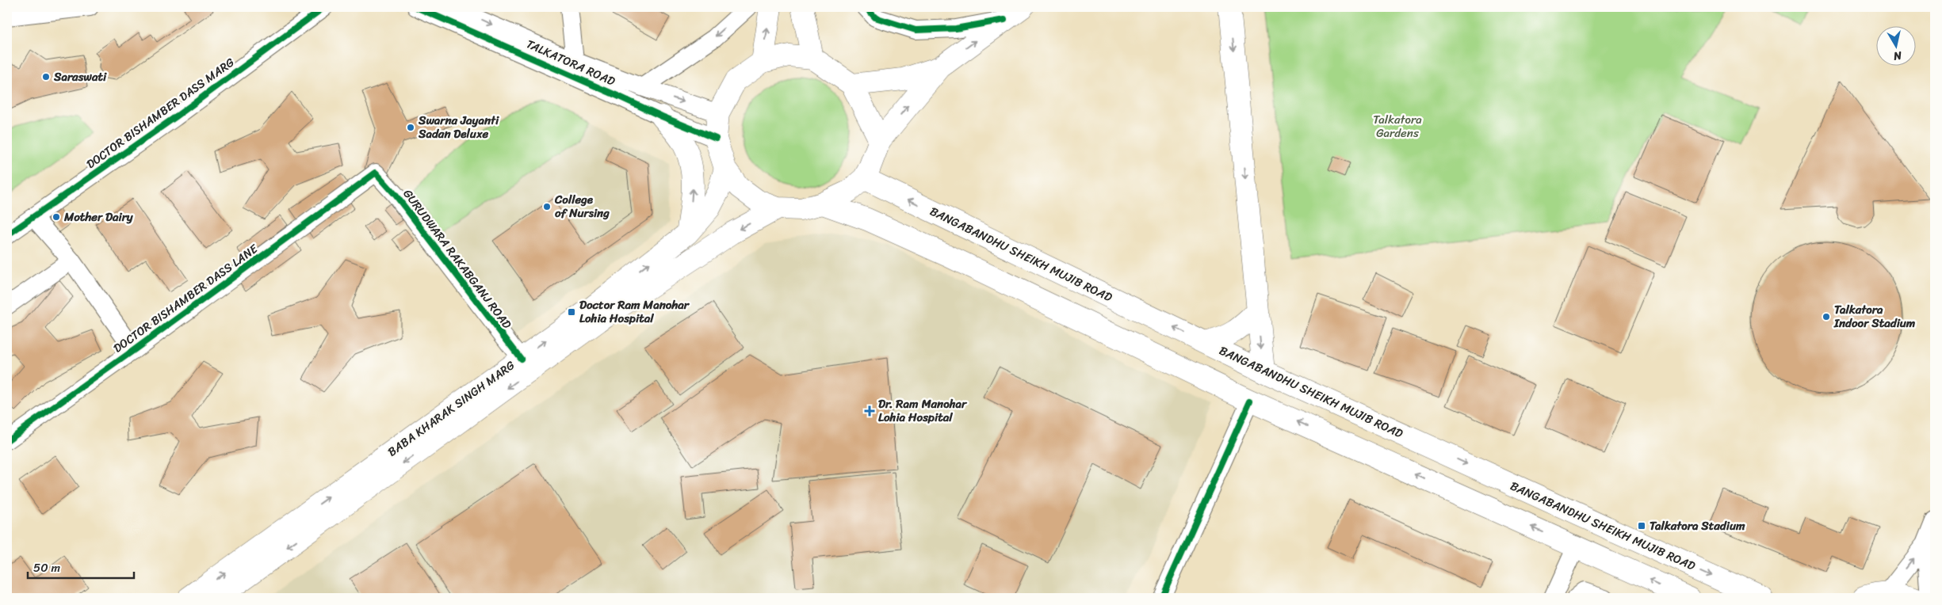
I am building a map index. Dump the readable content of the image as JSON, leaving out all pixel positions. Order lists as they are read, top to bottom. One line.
{"streets":{"main road":["BANGABANDHU SHEIKH MUJIB ROAD","BABA KHARAK SINGH MARG"],"street":["TALKATORA ROAD","DOCTOR BISHAMBER DASS MARG","GURUDWARA RAKABGANJ ROAD","DOCTOR BISHAMBER DASS LANE"]},"crossings":[["GURUDWARA RAKABGANJ ROAD","DOCTOR BISHAMBER DASS LANE"],["GURUDWARA RAKABGANJ ROAD","BABA KHARAK SINGH MARG"]],"parks":["Talkatora Gardens"],"places":{"other":["Saraswati","Swarna Jayanti Sadan Deluxe","College of Nursing","Mother Dairy","Talkatora Indoor Stadium"],"transit":["Doctor Ram Manohar Lohia Hospital","Talkatora Stadium"],"health":["Dr. Ram Manohar Lohia Hospital"]},"scale_bar":"50 m","north":"bottom"}
